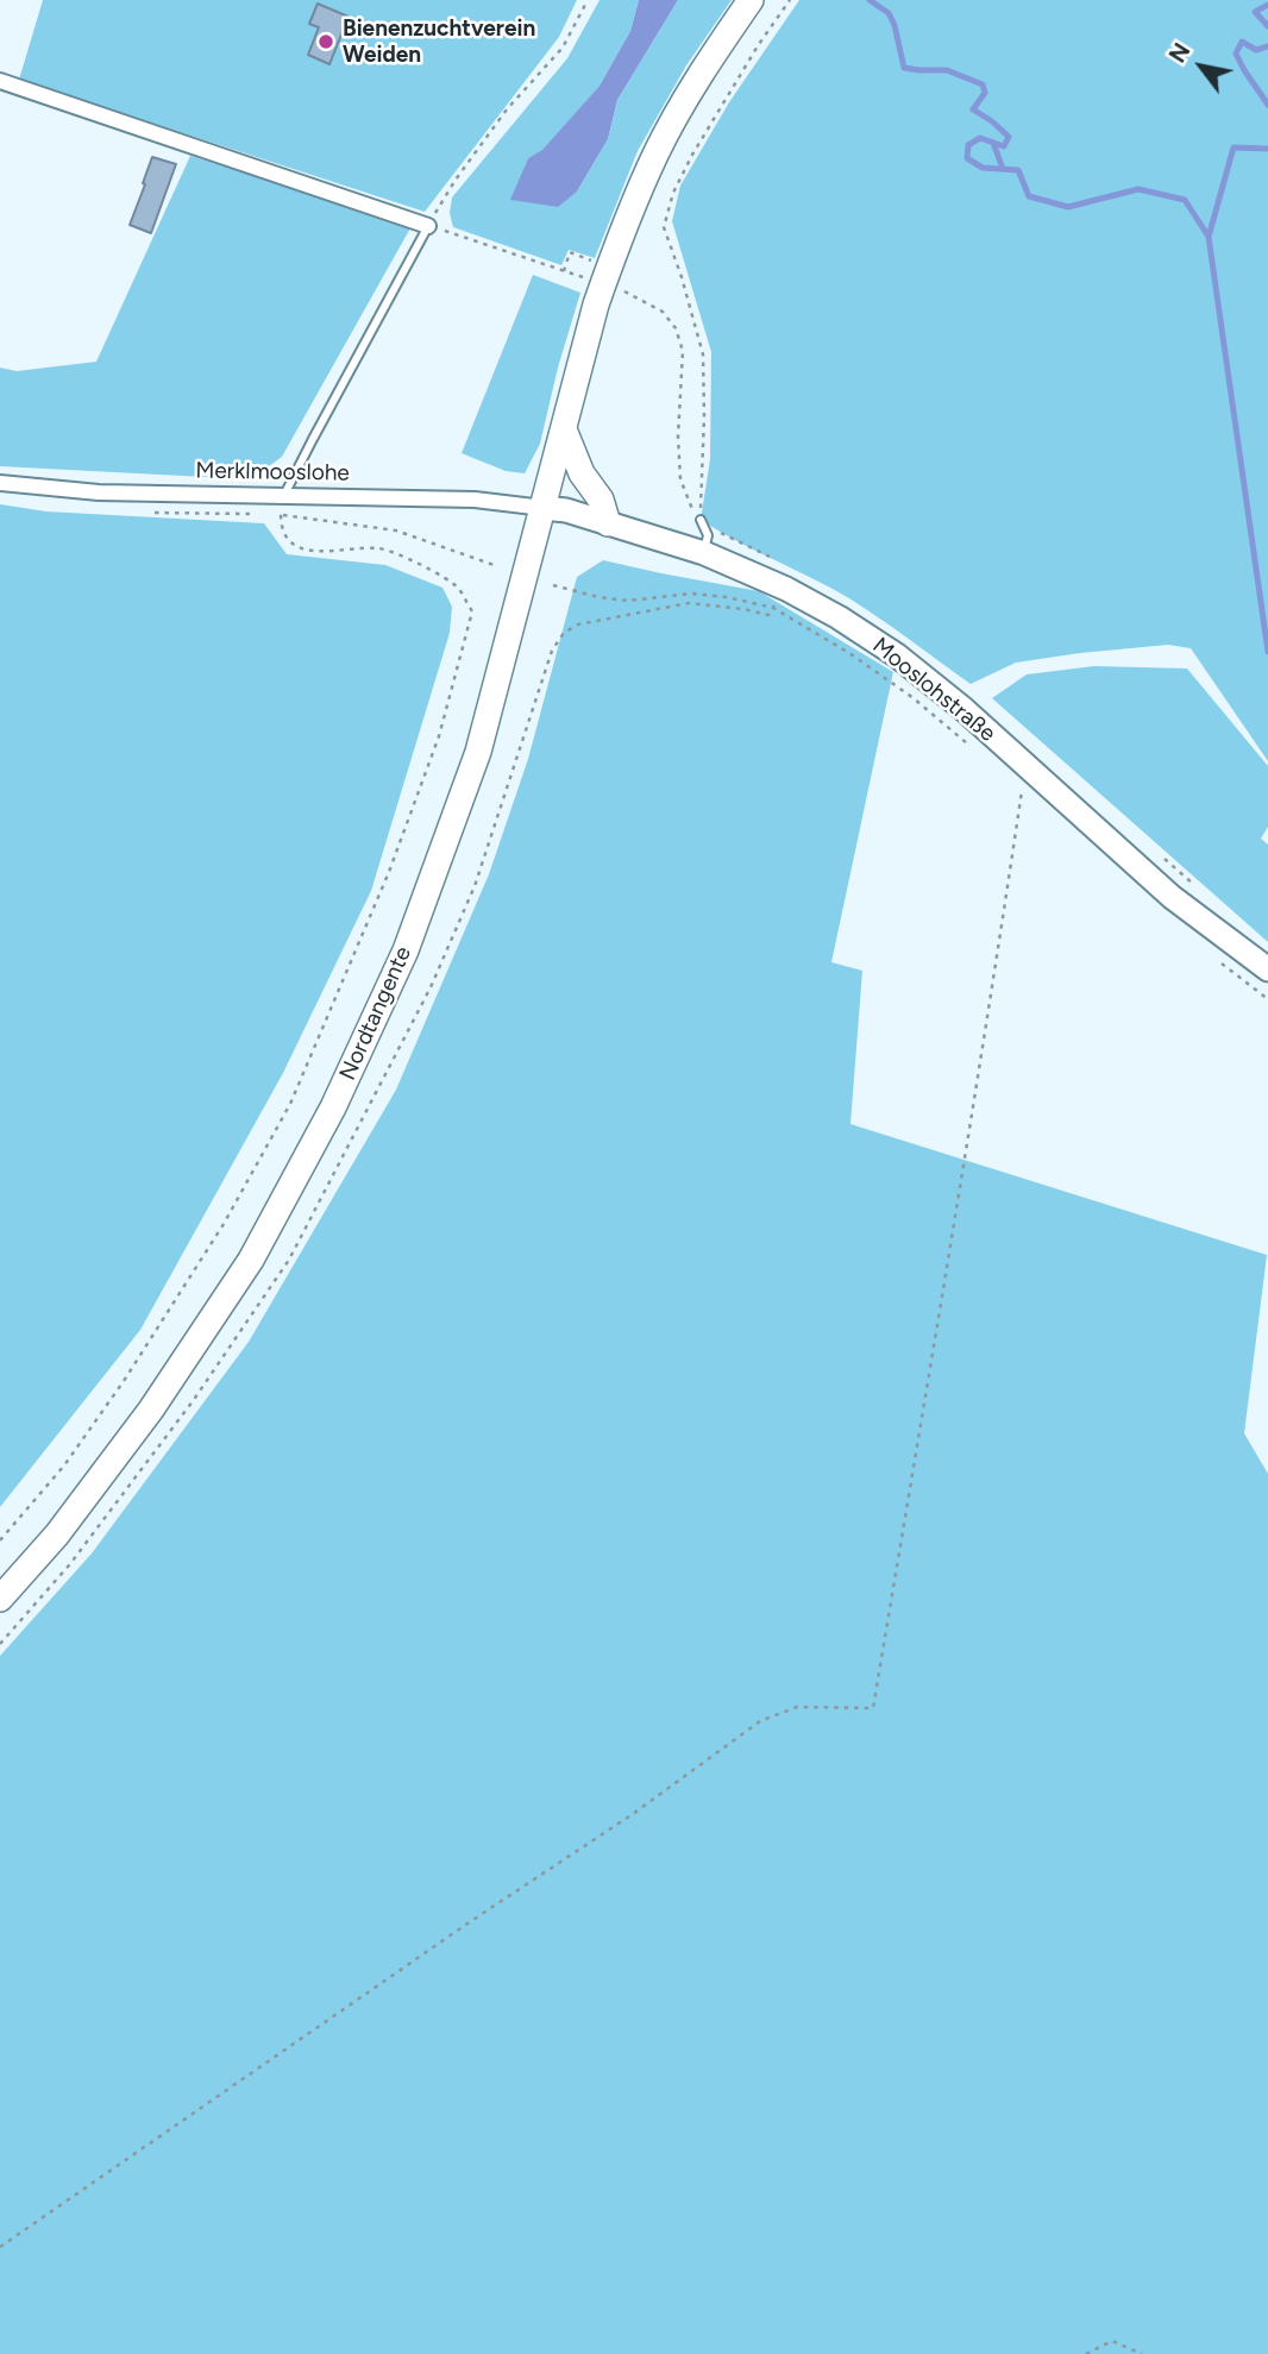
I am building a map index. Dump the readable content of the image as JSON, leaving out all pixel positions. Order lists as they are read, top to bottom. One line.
{"streets":{"main road":["Nordtangente"],"street":["Merklmooslohe","Mooslohstraße"]},"crossings":[["Merklmooslohe","Mooslohstraße"],["Merklmooslohe","Nordtangente"],["Mooslohstraße","Nordtangente"]],"places":["Bienenzuchtverein Weiden"],"north":"top left"}
